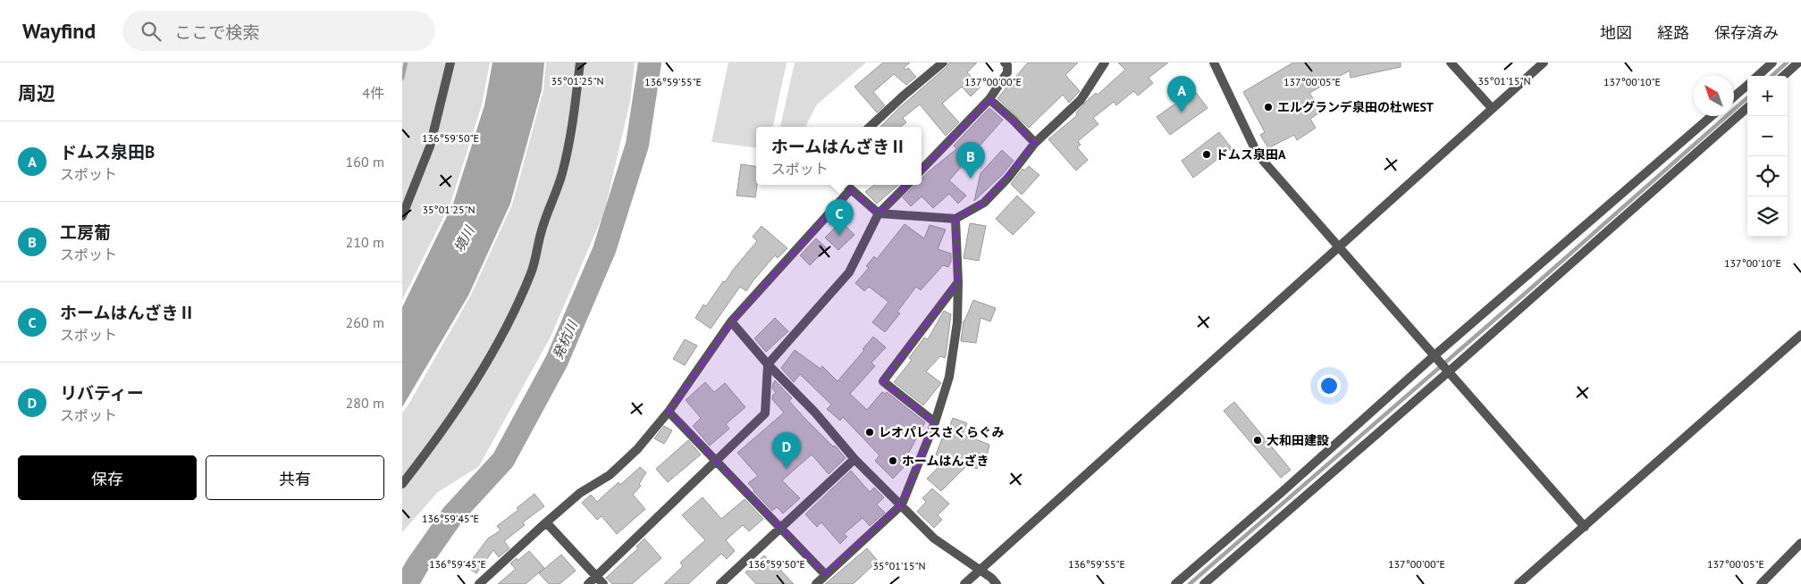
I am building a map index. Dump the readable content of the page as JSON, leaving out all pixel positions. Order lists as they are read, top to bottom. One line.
{"water":["境川","発杭川"],"places":["エルグランデ泉田の杜WEST","ドムス泉田A","レオパレスさくらぐみ","大和田建設","ホームはんざき"],"north":"top left","page":{"header":"Wayfind","search":"ここで検索","nav":["地図","経路","保存済み"],"heading":["周辺","4件"],"map_buttons":["+","−"],"pins":["A","B","C","D"],"list":[{"mark":"A","name":"ドムス泉田B","note":"スポット","value":"160 m"},{"mark":"B","name":"工房葡","note":"スポット","value":"210 m"},{"mark":"C","name":"ホームはんざきⅡ","note":"スポット","value":"260 m"},{"mark":"D","name":"リバティー","note":"スポット","value":"280 m"}],"popup":["ホームはんざきⅡ","スポット"],"buttons":["保存","共有"]},"coordinates":["35°01'25\"N","35°01'15\"N","136°59'55\"E","137°00'00\"E","137°00'05\"E","137°00'10\"E","136°59'50\"E","136°59'45\"E"]}
